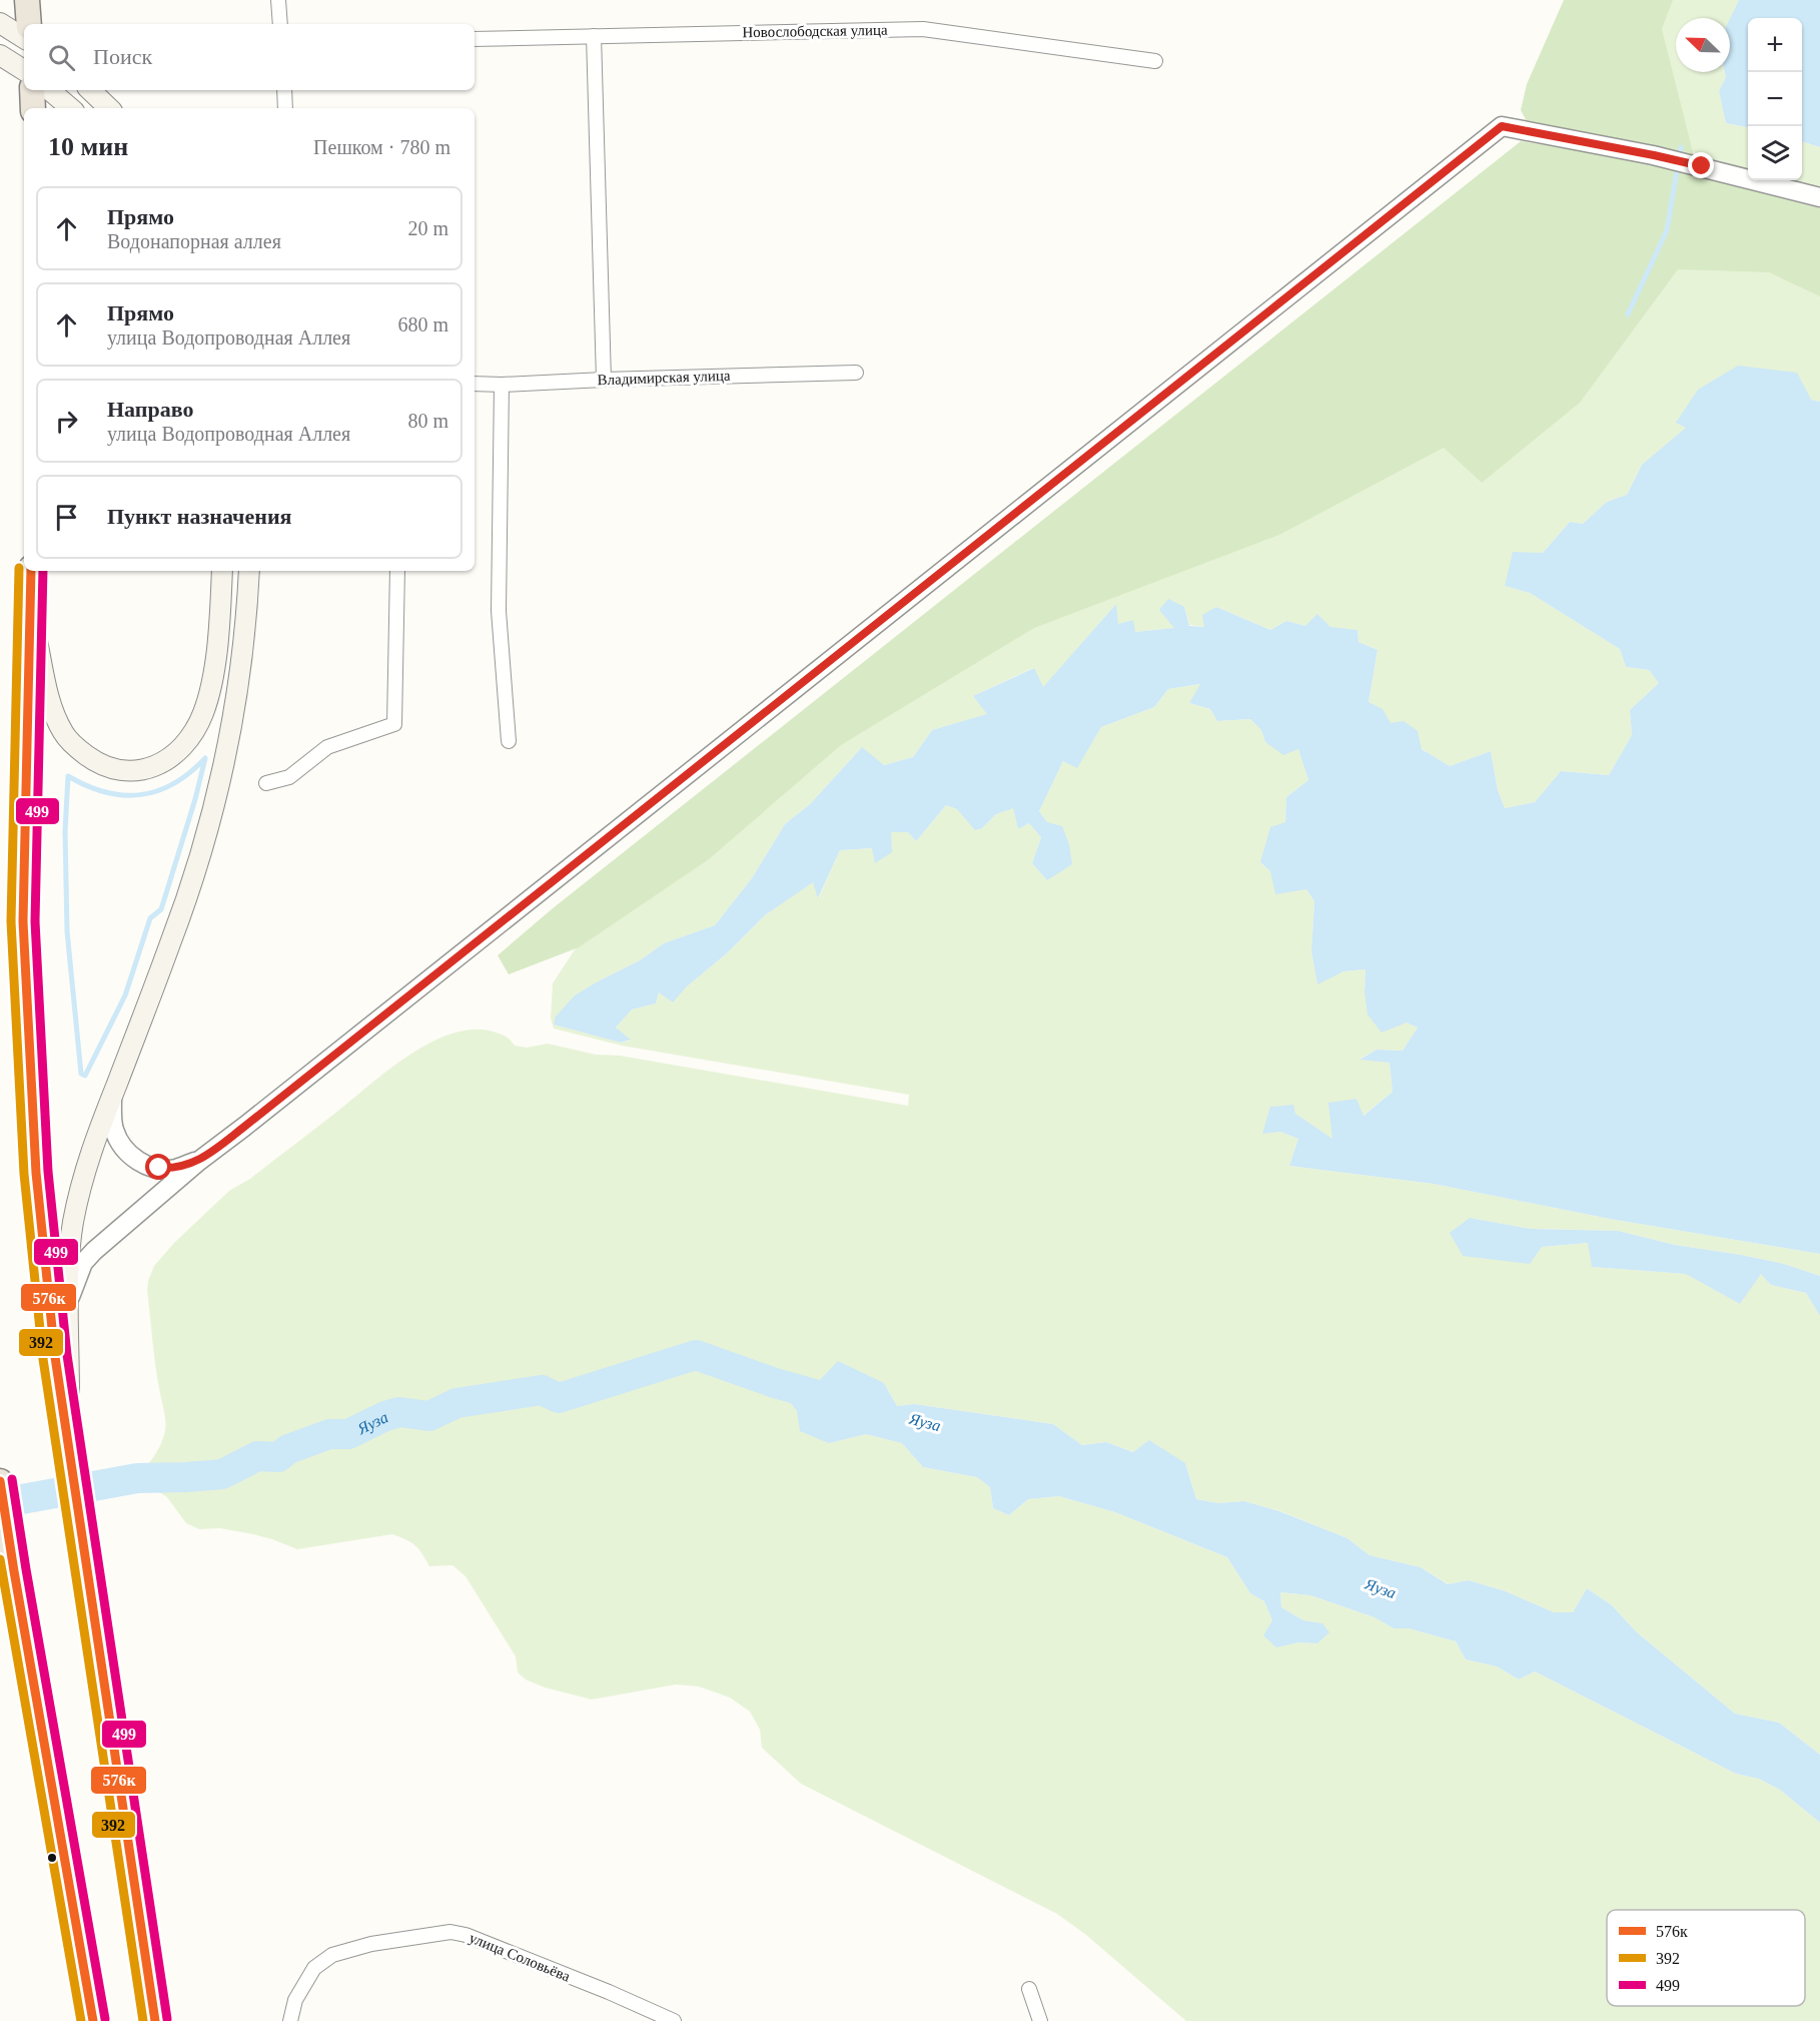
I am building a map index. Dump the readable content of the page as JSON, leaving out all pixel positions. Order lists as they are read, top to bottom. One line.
{"streets":{"street":["Новослободская улица","Владимирская улица","улица Соловьёва"]},"water":["Яуза"],"lines":["transit line 392","transit line 576к","transit line 499"],"legend":["576к","392","499"],"north":"top left","page":{"map_buttons":["+","−"],"search":"Поиск","heading":["10 мин","Пешком · 780 m"],"list":[["Прямо","Водонапорная аллея","20 m"],["Прямо","улица Водопроводная Аллея","680 m"],["Направо","улица Водопроводная Аллея","80 m"],"Пункт назначения"]}}
